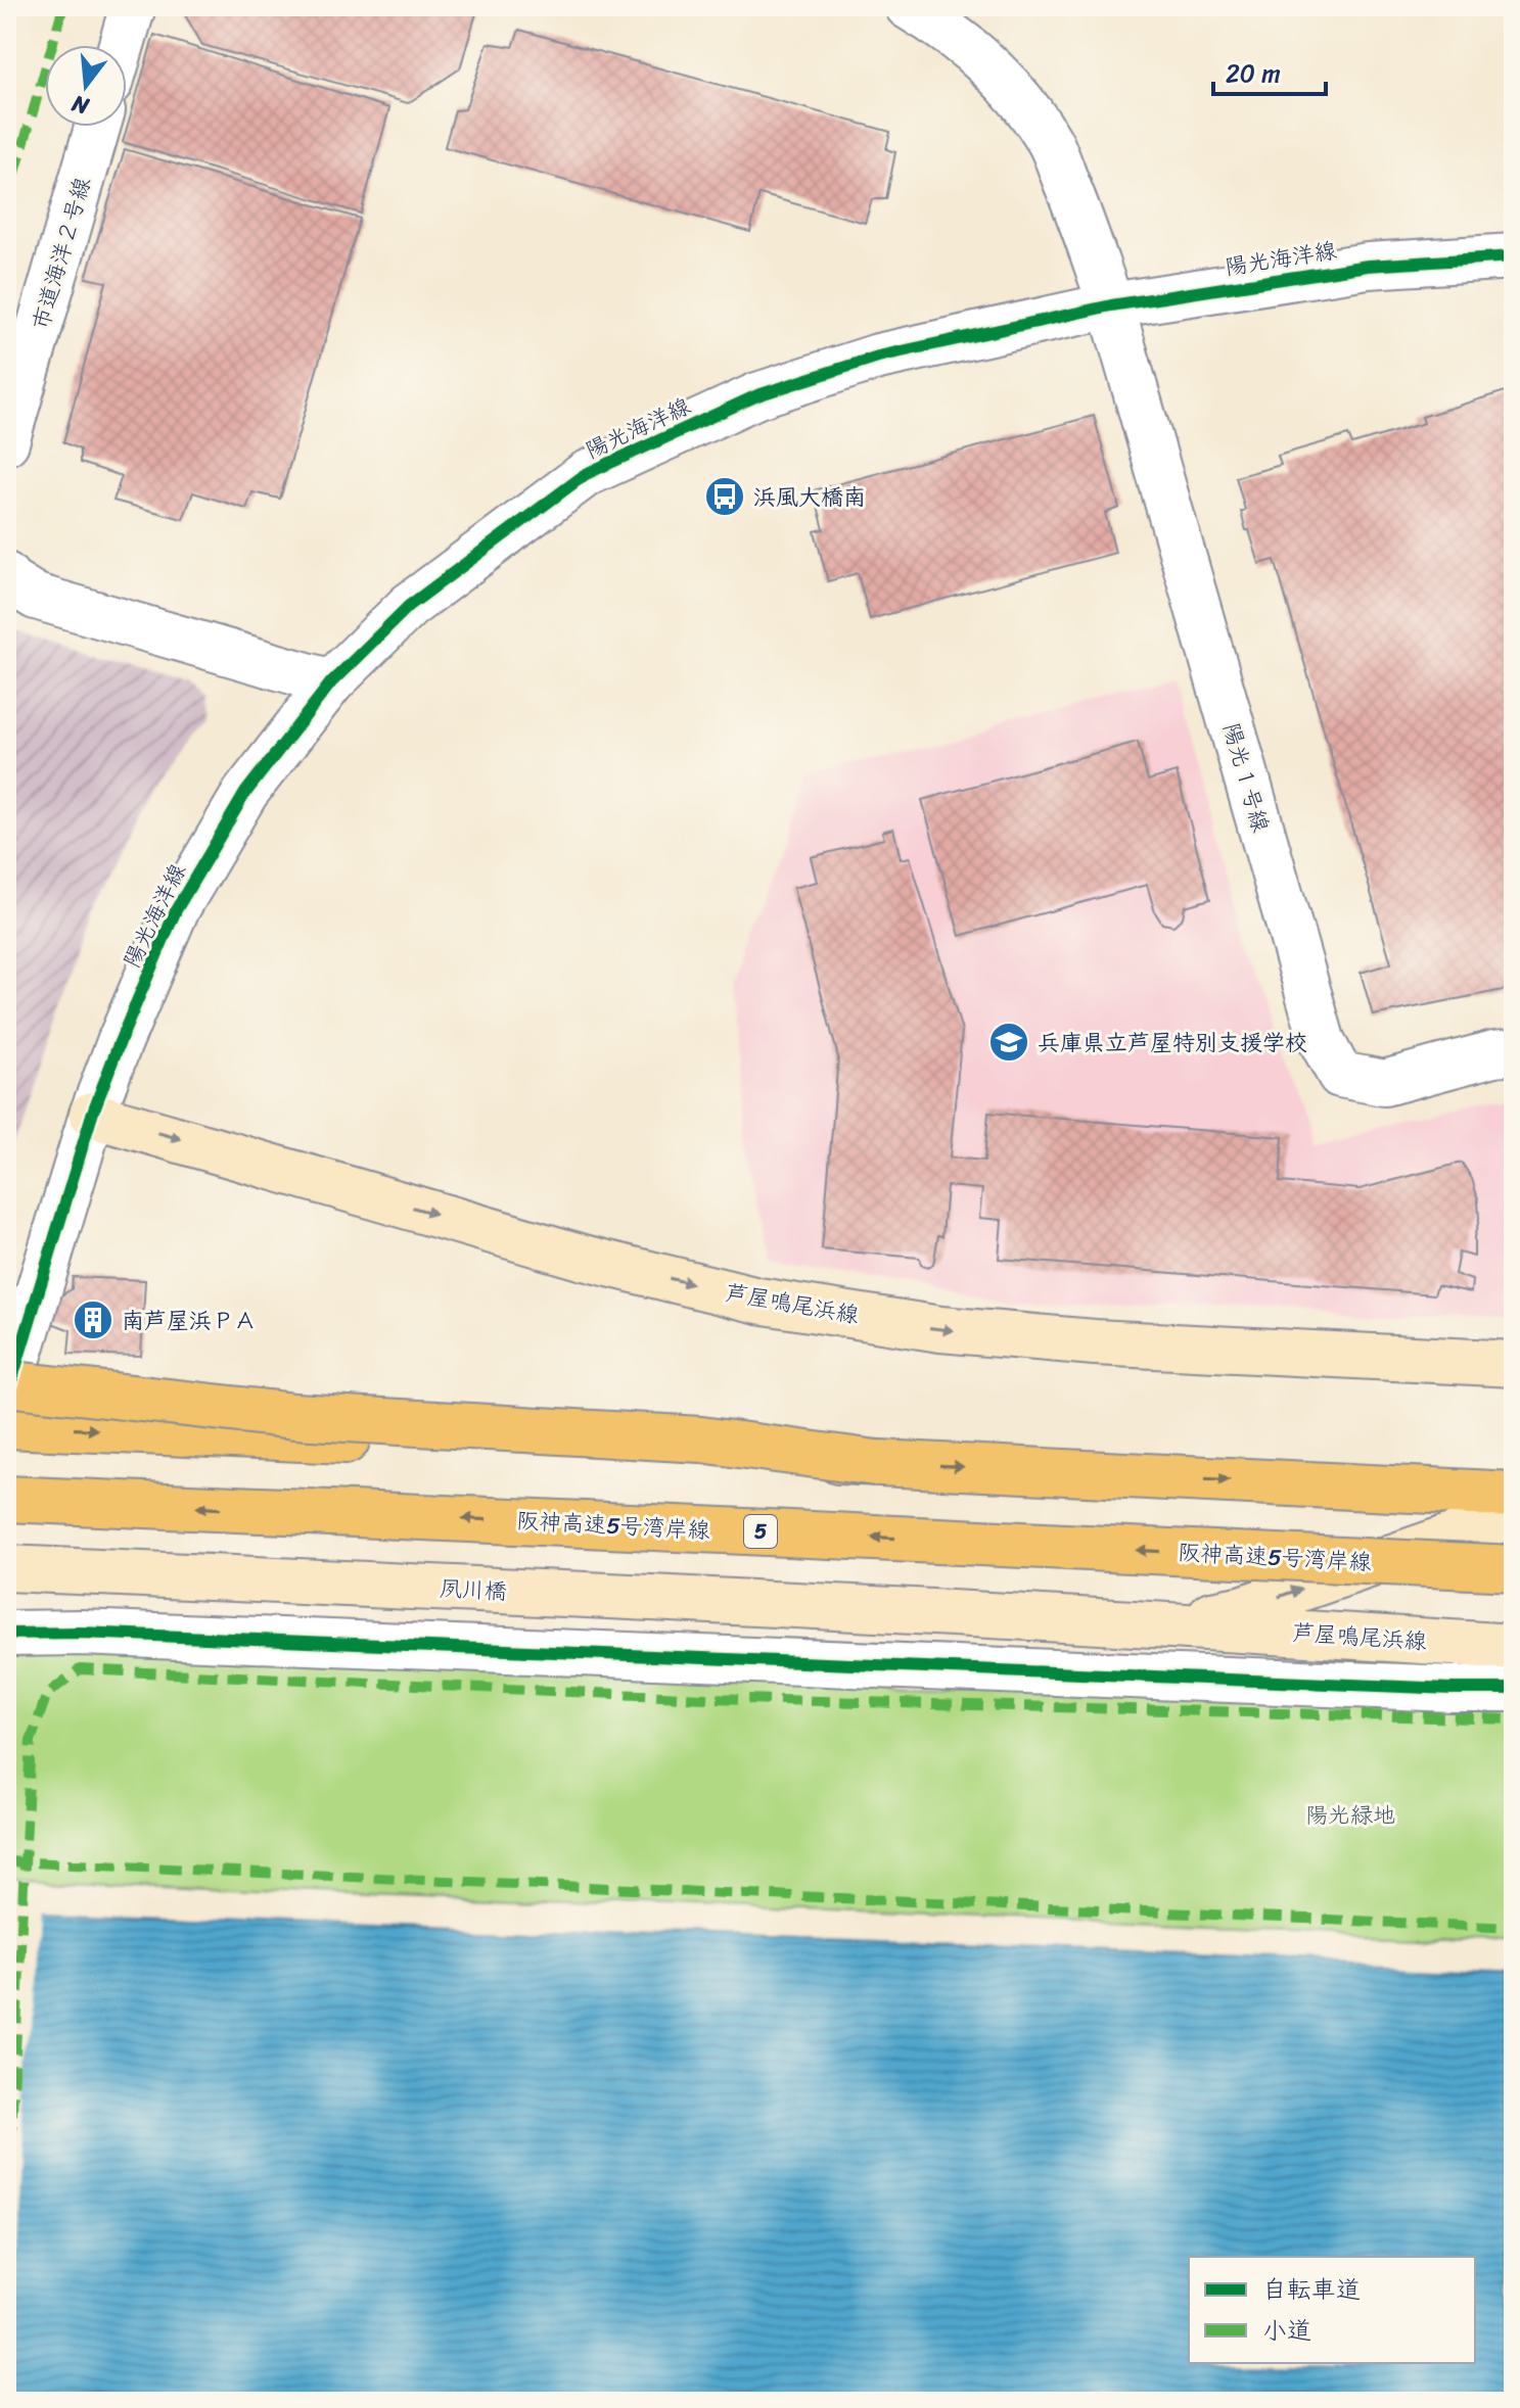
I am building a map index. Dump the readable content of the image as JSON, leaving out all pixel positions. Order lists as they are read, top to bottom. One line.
{"streets":{"highway":["阪神高速5号湾岸線","5"],"main road":["芦屋鳴尾浜線","夙川橋"],"street":["市道海洋２号線","陽光海洋線","陽光１号線"]},"crossings":[["陽光海洋線","陽光１号線"],["陽光海洋線","芦屋鳴尾浜線"],["芦屋鳴尾浜線","夙川橋"]],"parks":["陽光緑地"],"places":{"bus stop":["浜風大橋南"],"school or university":["兵庫県立芦屋特別支援学校"],"building":["南芦屋浜ＰＡ"]},"legend":["自転車道","小道"],"scale_bar":"20 m","north":"bottom"}
